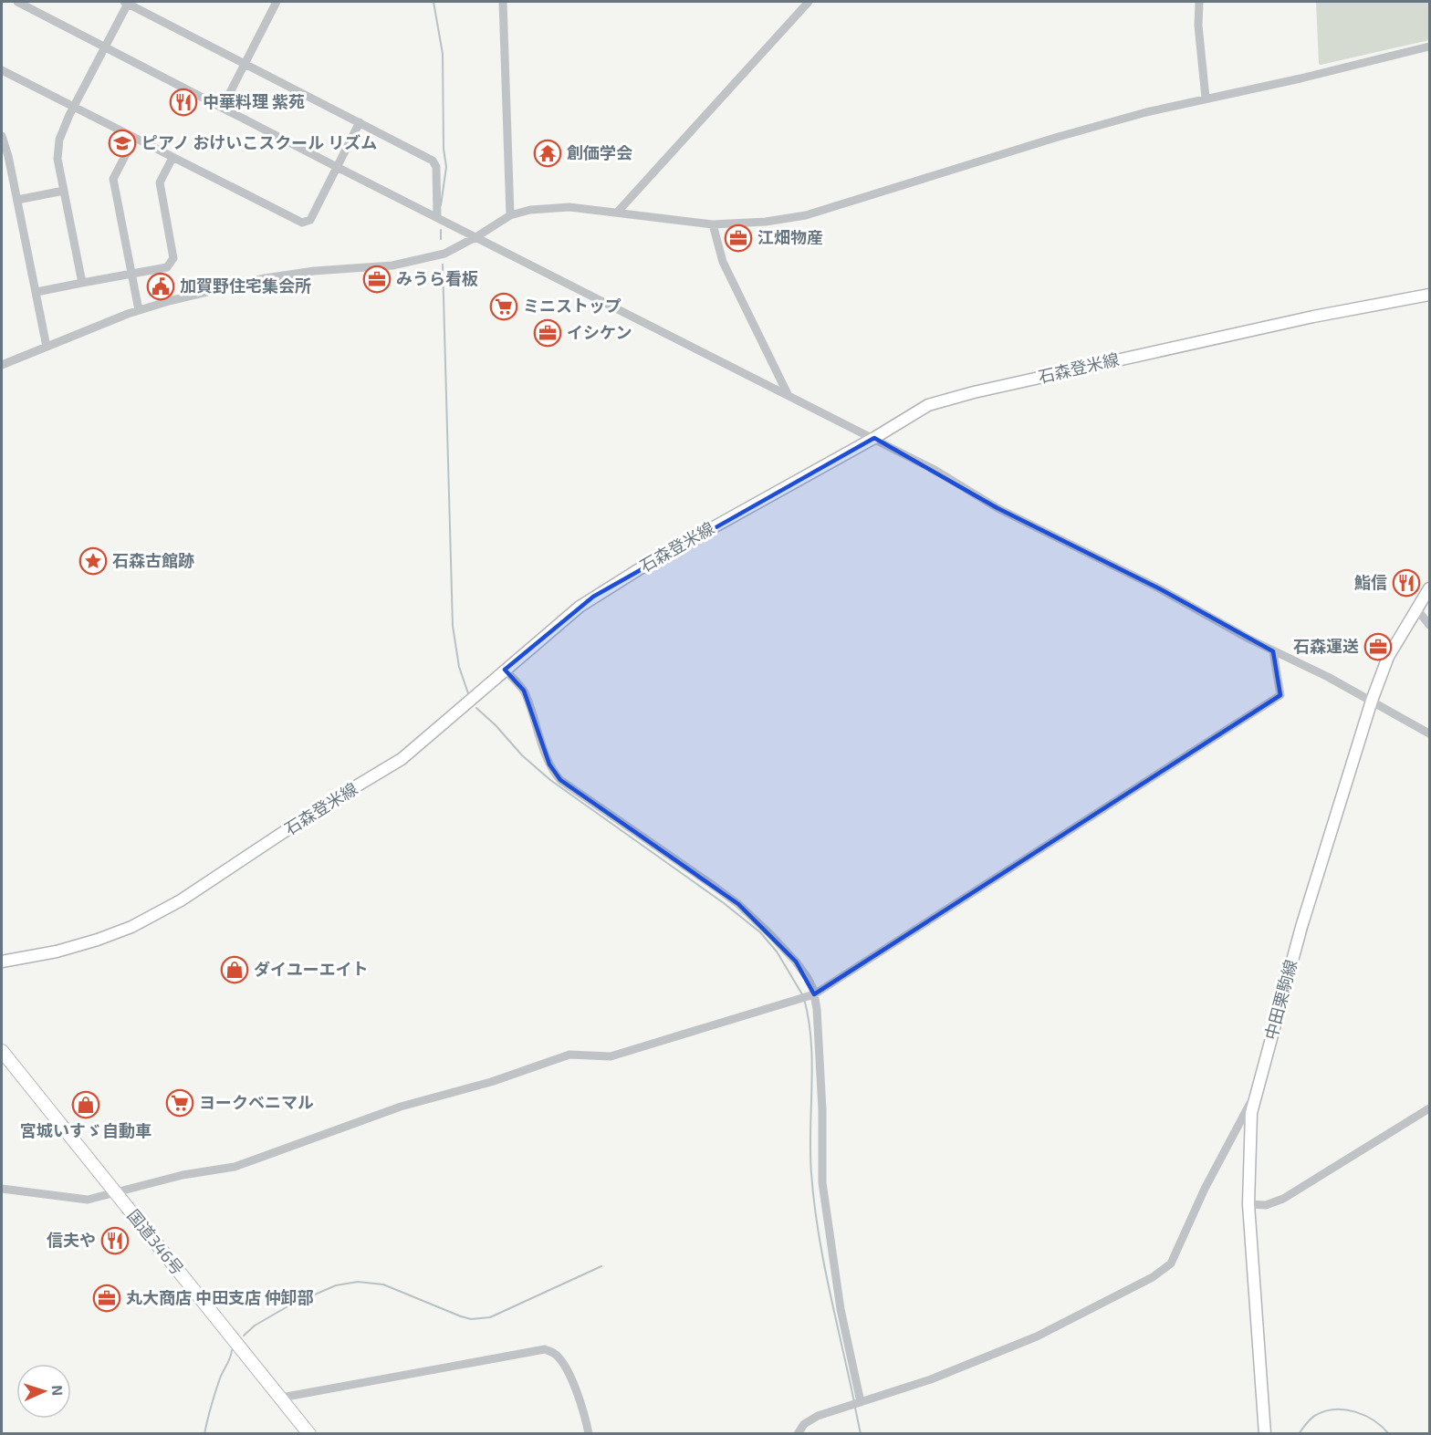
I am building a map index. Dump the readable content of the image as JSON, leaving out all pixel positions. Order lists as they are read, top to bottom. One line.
{"streets":{"highway":["国道346号"],"main road":["石森登米線","中田栗駒線"]},"places":{"restaurant":["中華料理 紫苑","鮨信","信夫や"],"school or university":["ピアノ おけいこスクール リズム"],"temple":["創価学会"],"office":["江畑物産","みうら看板","イシケン","石森運送","丸大商店 中田支店 仲卸部"],"public building":["加賀野住宅集会所"],"supermarket":["ミニストップ","ヨークベニマル"],"place":["石森古館跡"],"shop":["ダイユーエイト","宮城いすゞ自動車"]},"north":"right"}
